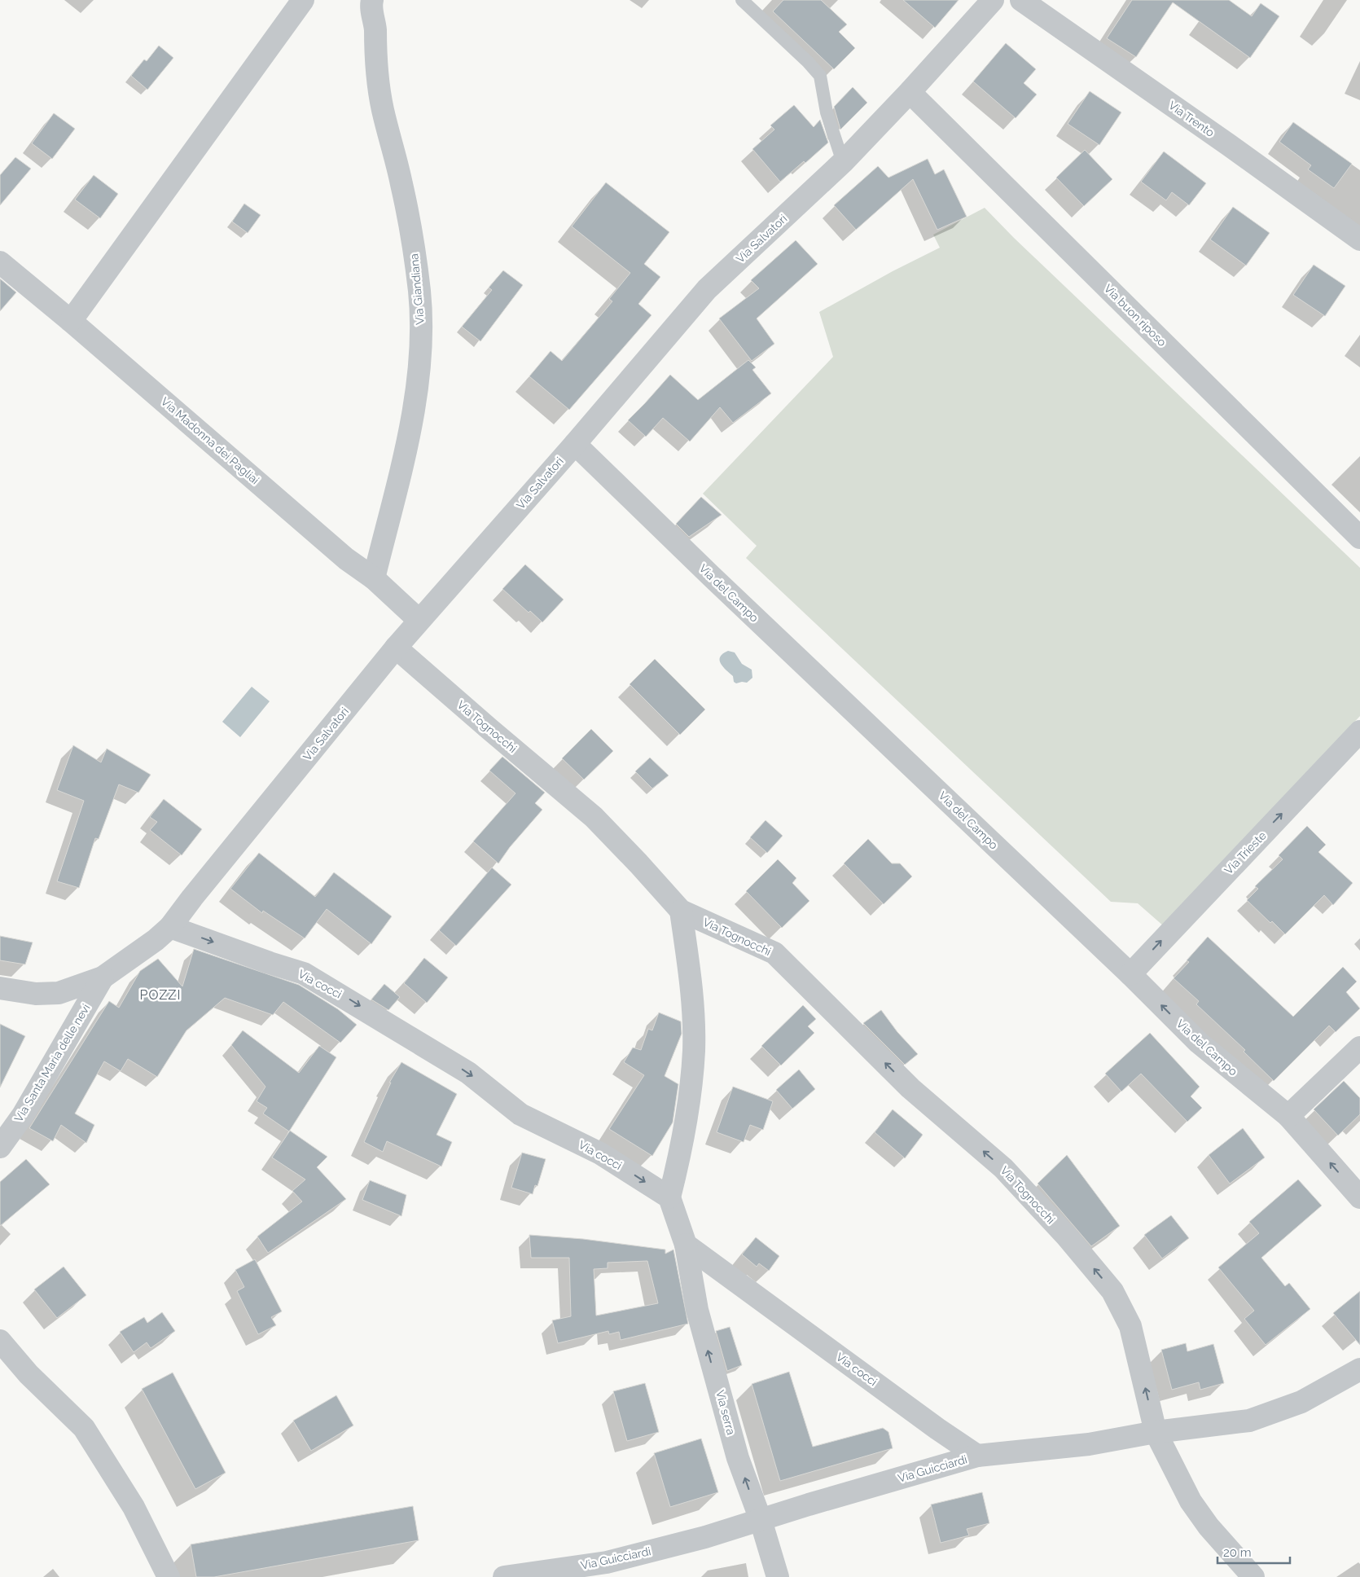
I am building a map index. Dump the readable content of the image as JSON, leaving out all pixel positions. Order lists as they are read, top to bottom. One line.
{"streets":{"street":["Via Trento","Via Salvatori","Via Giandiana","Via buon riposo","Via Madonna dei Pagliai","Via del Campo","Via Tognocchi","Via Trieste","Via cocci","Via Santa Maria delle nevi","Via serra","Via Guicciardi"]},"crossings":[["Via Salvatori","Via buon riposo"],["Via Salvatori","Via Madonna dei Pagliai"],["Via Salvatori","Via del Campo"],["Via Salvatori","Via Tognocchi"],["Via Salvatori","Via cocci"],["Via Salvatori","Via Santa Maria delle nevi"],["Via Giandiana","Via Madonna dei Pagliai"],["Via del Campo","Via Trieste"],["Via Tognocchi","Via Guicciardi"],["Via cocci","Via serra"],["Via cocci","Via Guicciardi"],["Via serra","Via Guicciardi"]],"one_way":["Via Tognocchi","Via Trieste","Via cocci","Via serra"],"districts":["POZZI"],"scale_bar":"20 m"}
